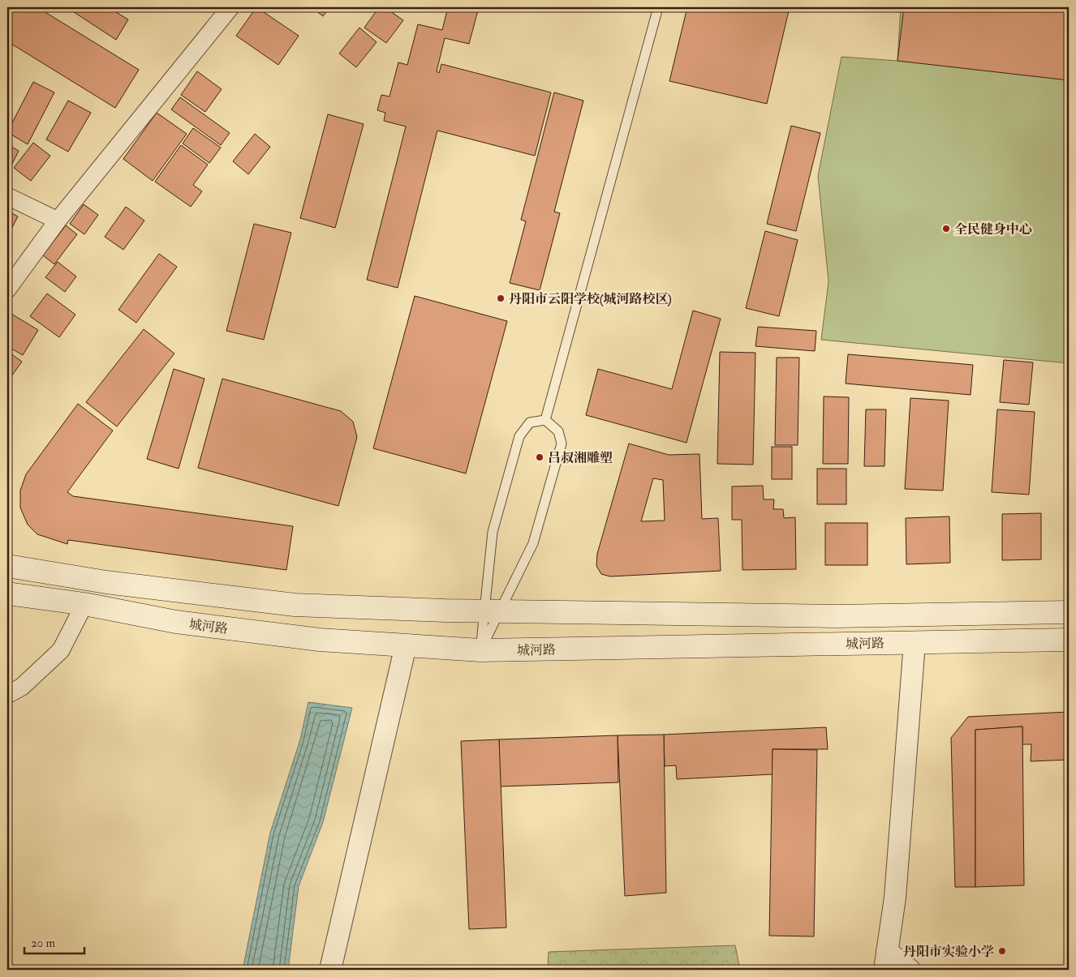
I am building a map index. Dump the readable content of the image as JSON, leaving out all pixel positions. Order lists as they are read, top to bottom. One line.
{"streets":{"main road":["城河路"]},"places":["全民健身中心","丹阳市云阳学校(城河路校区)","吕叔湘雕塑","丹阳市实验小学"],"scale_bar":"20 m"}
